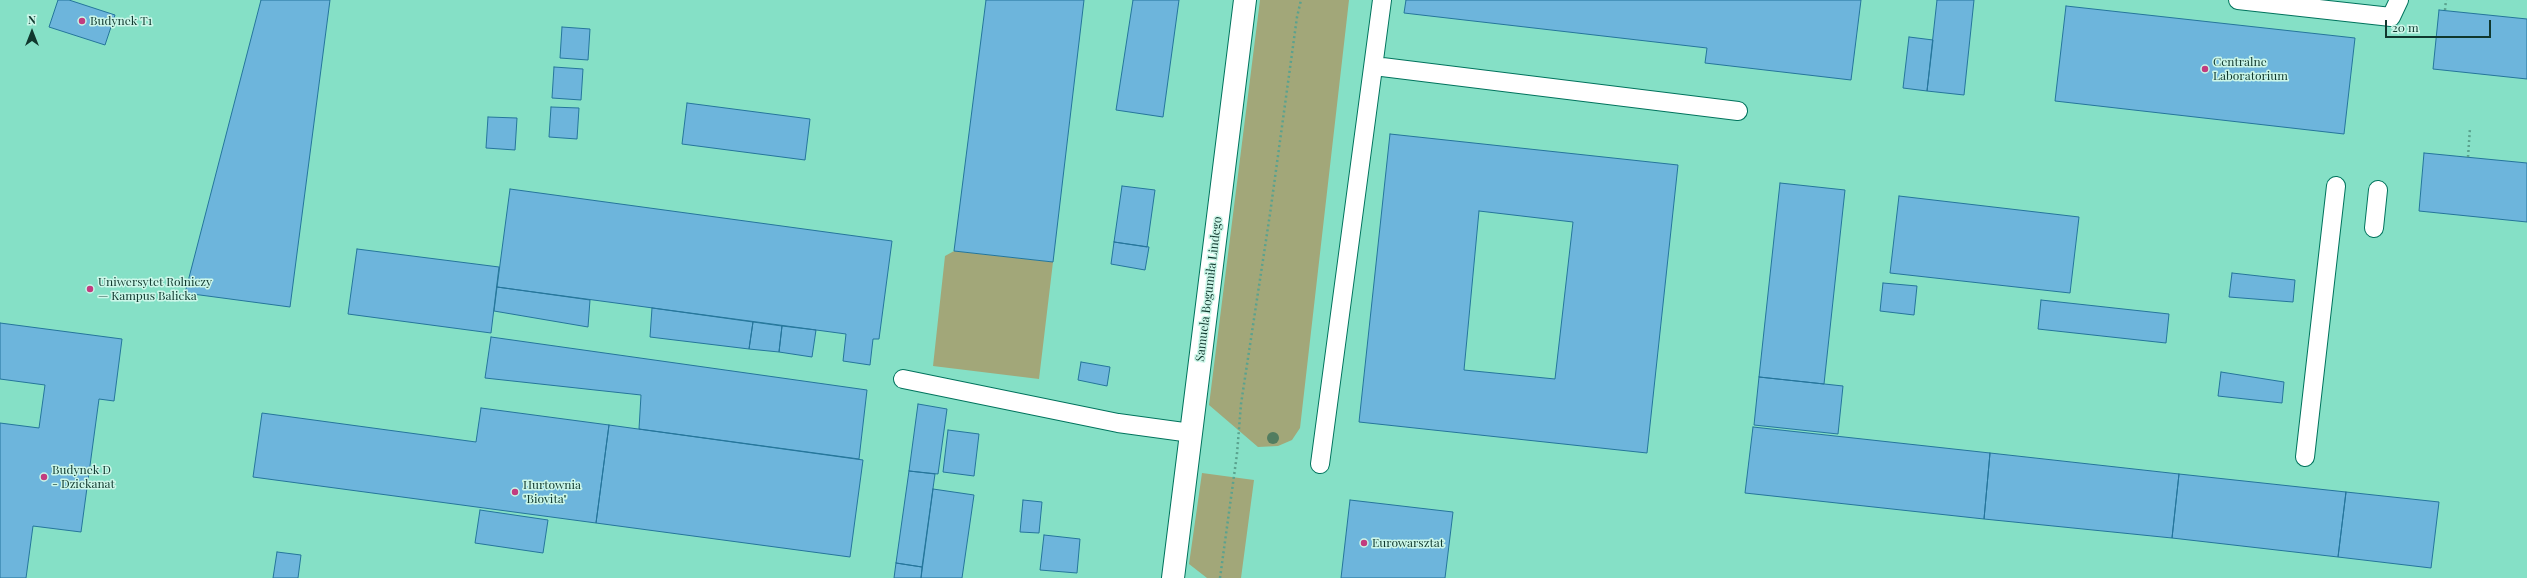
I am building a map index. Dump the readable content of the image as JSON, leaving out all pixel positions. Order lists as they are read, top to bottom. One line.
{"streets":{"street":["Samuela Bogumiła Lindego"]},"places":["Budynek T1","Centralne Laboratorium","Uniwersytet Rolniczy — Kampus Balicka","Budynek D - Dziekanat","Hurtownia \"Biovita\"","Eurowarsztat"],"scale_bar":"20 m","north":"top"}
